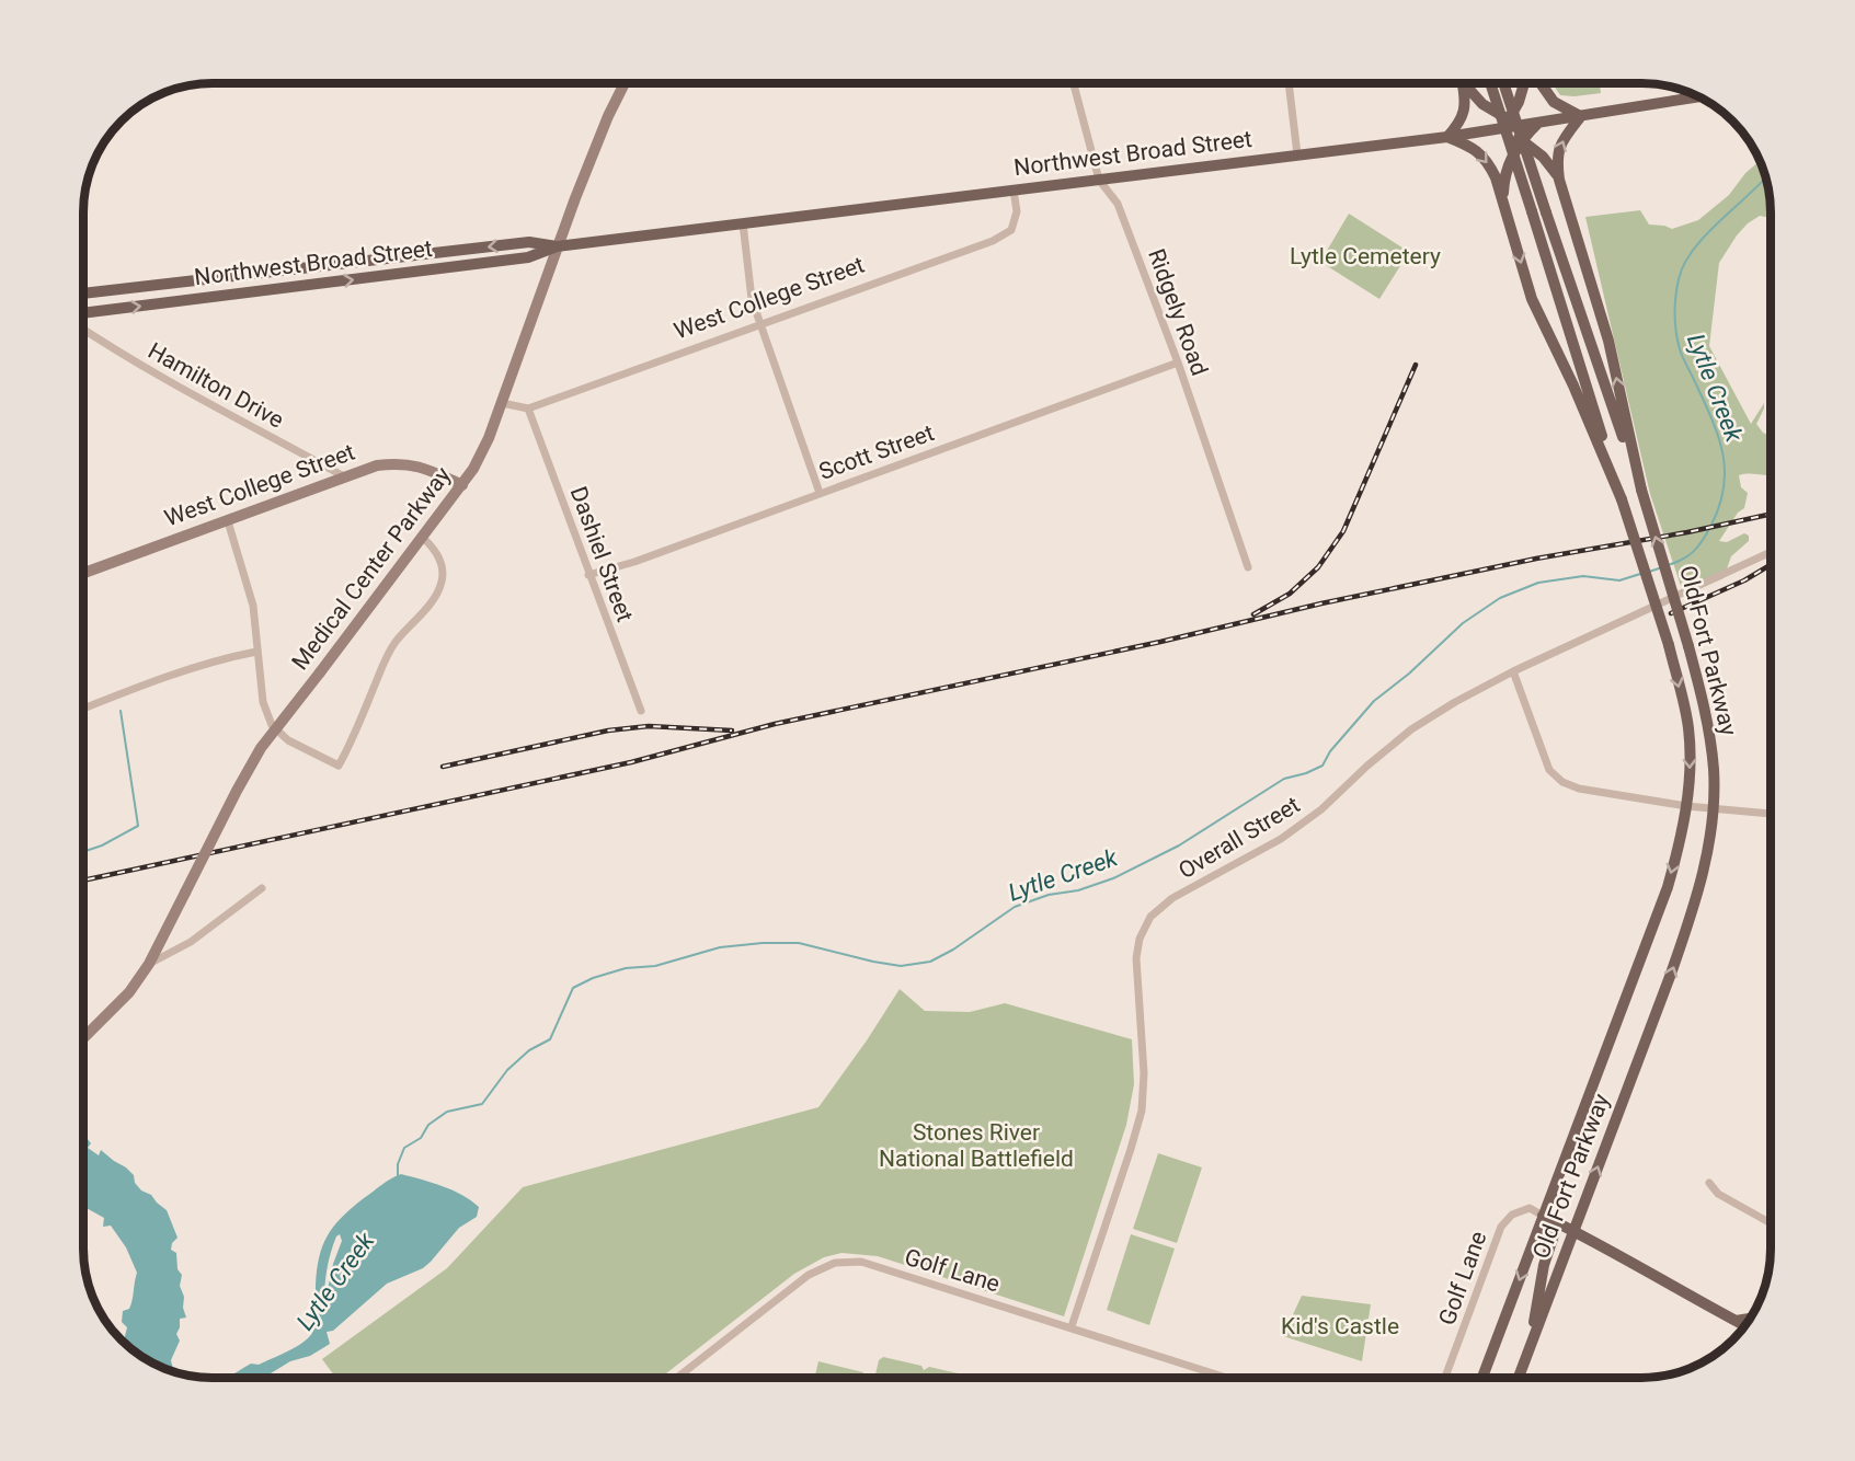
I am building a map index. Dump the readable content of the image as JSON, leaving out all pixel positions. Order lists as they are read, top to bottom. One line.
{"streets":{"main road":["Northwest Broad Street","West College Street","Medical Center Parkway","Old Fort Parkway"],"street":["Ridgely Road","Hamilton Drive","Scott Street","Dashiel Street","Overall Street","Golf Lane"]},"crossings":[["Northwest Broad Street","West College Street"],["Northwest Broad Street","Ridgely Road"],["Northwest Broad Street","Medical Center Parkway"],["West College Street","Hamilton Drive"],["West College Street","Dashiel Street"],["West College Street","Medical Center Parkway"],["Ridgely Road","Scott Street"],["Scott Street","Dashiel Street"],["Old Fort Parkway","Golf Lane"],["Overall Street","Golf Lane"]],"water":["Lytle Creek"],"parks":["Lytle Cemetery","Stones River National Battlefield","Kid's Castle"]}
